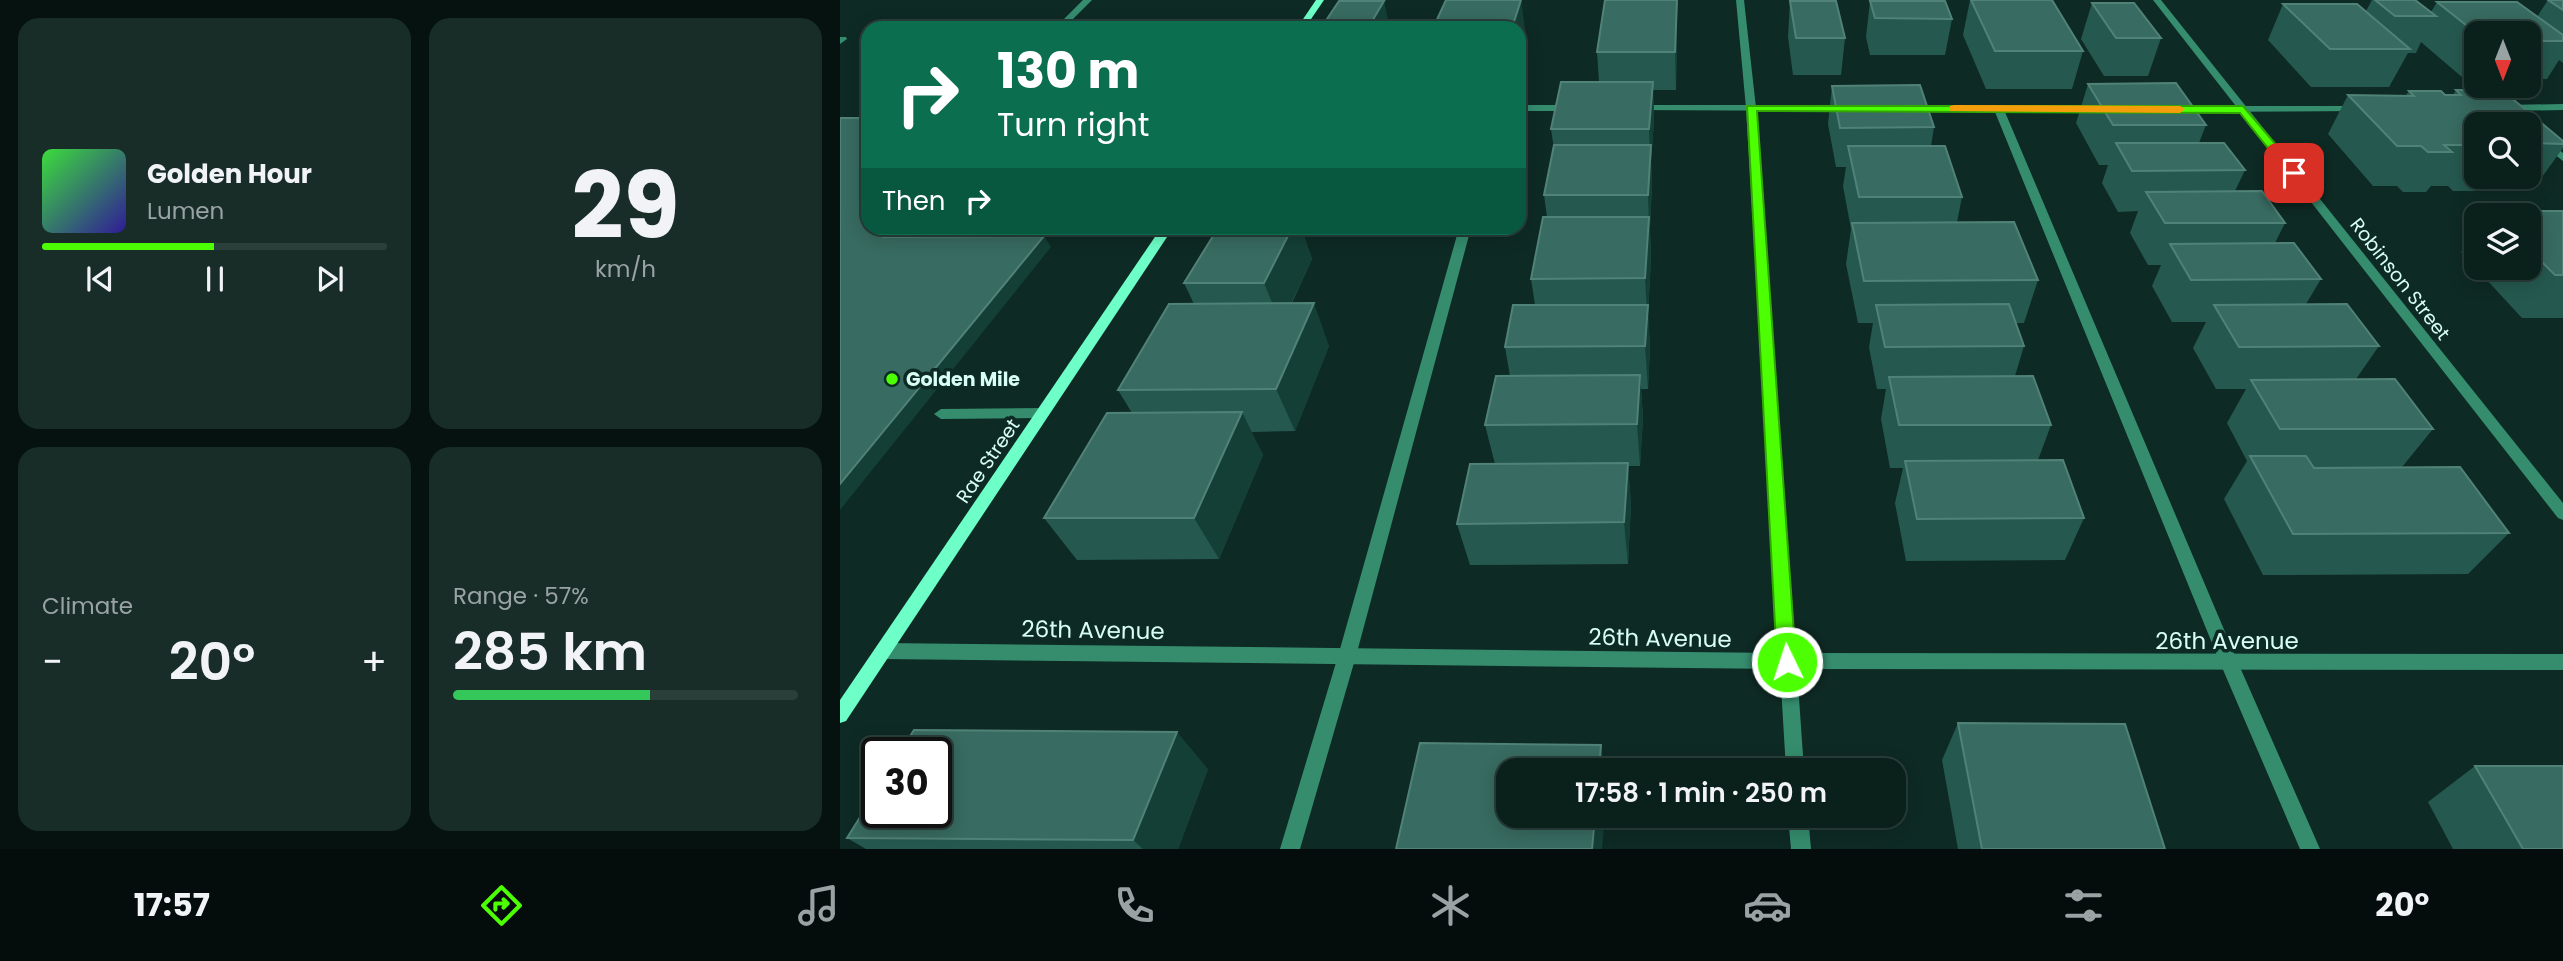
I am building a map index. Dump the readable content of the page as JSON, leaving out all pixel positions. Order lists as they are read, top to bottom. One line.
{"streets":{"street":["Robinson Street","Rae Street","26th Avenue"]},"crossings":[["Rae Street","26th Avenue"]],"places":["Golden Mile"],"north":"bottom","page":{"tile":[["29","km/h"],"Climate",["Range · 57%","285 km"]],"turn":["130 m","Turn right"],"song":["Golden Hour","Lumen"],"then":"Then","heat":["−","20°","+"],"limit":"30","trip":"17:58 · 1 min · 250 m","tabs":["17:57","20°"]}}
